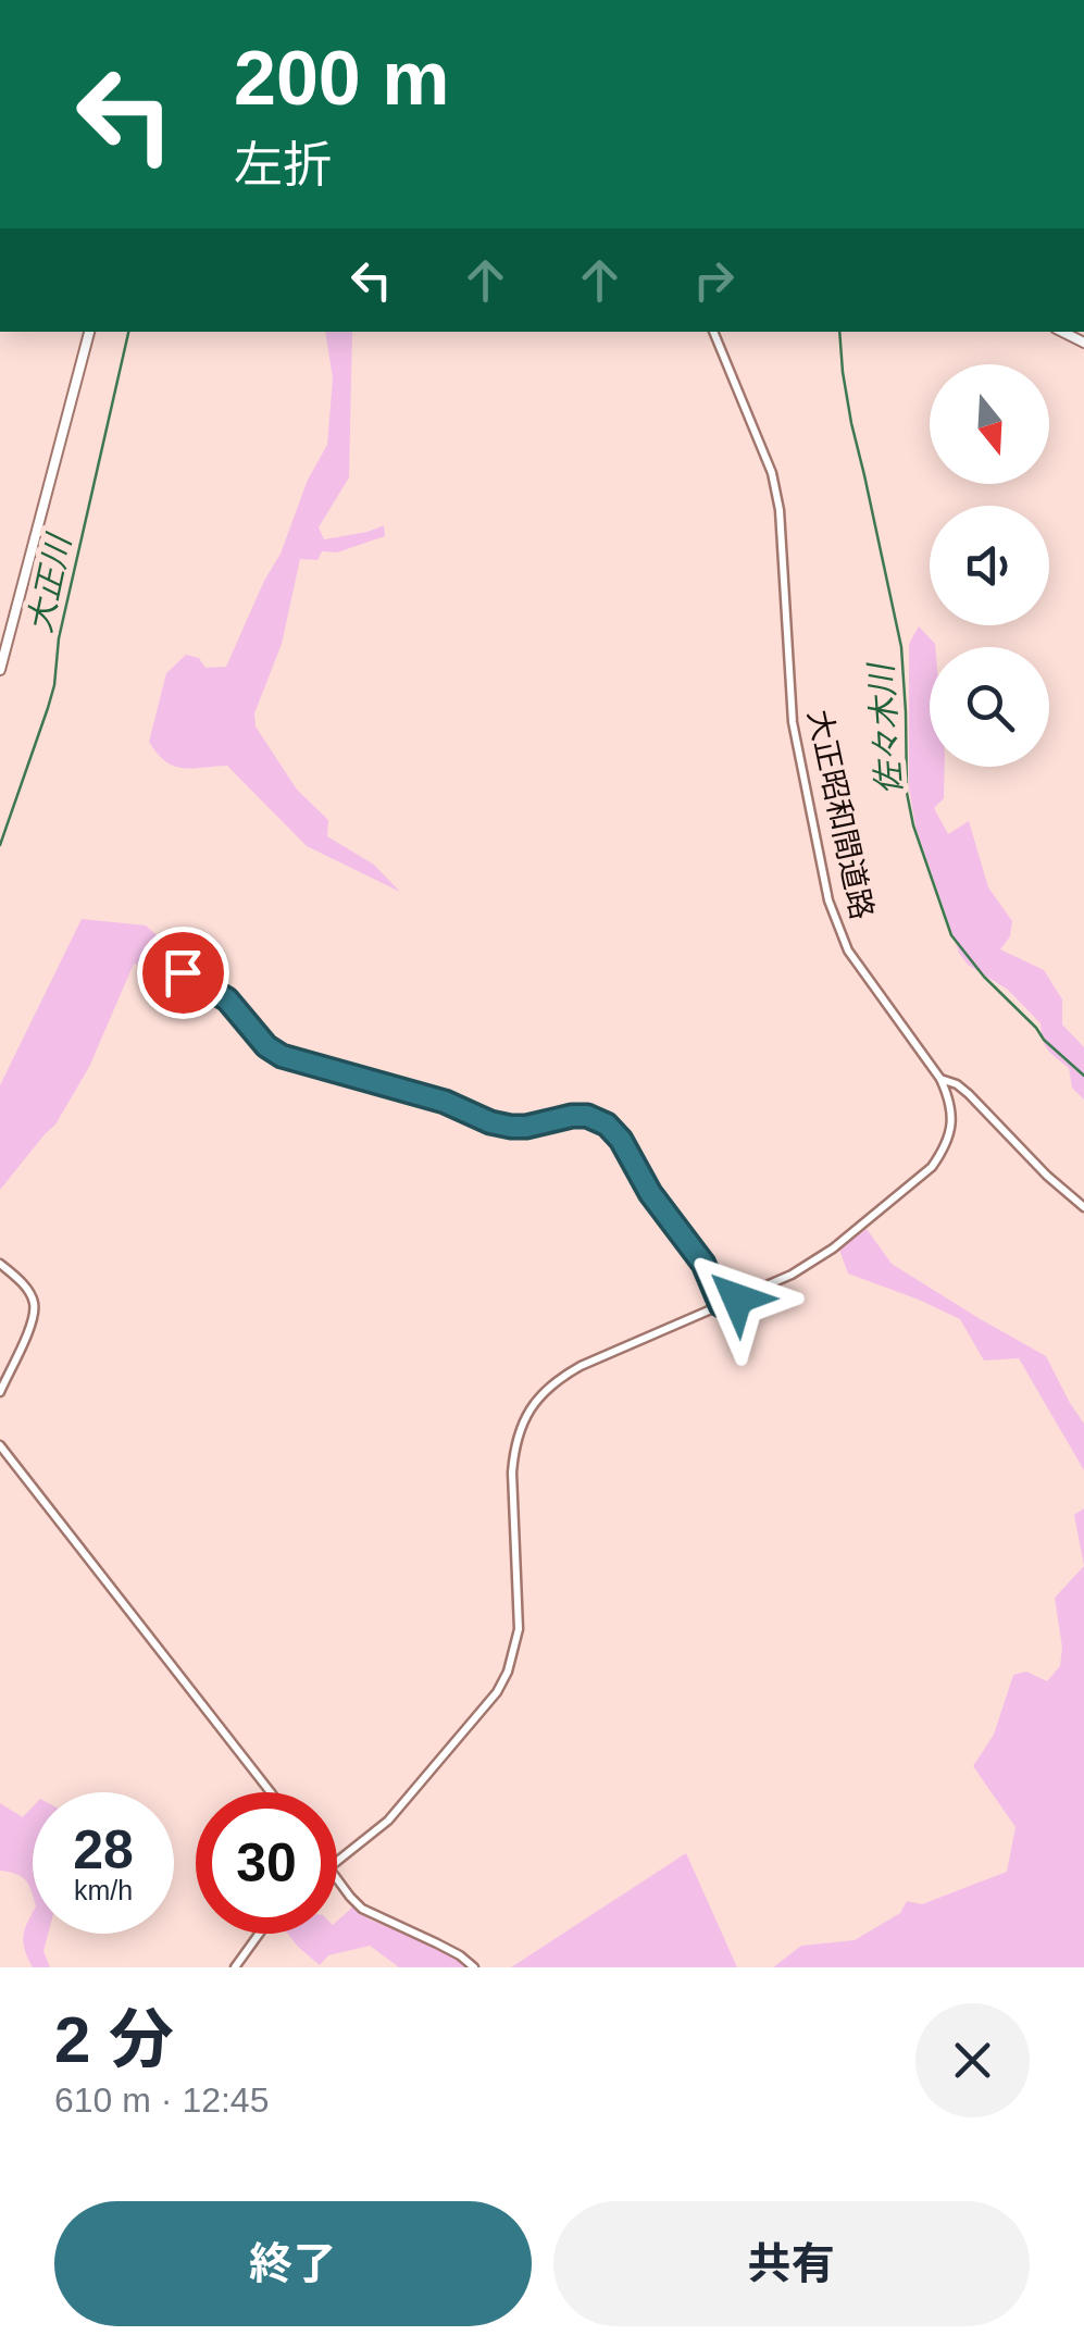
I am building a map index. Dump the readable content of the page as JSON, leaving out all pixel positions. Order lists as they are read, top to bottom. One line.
{"streets":{"street":["大正昭和間道路"]},"water":["大正川","佐々木川"],"north":"bottom","page":{"turn":["200 m","左折"],"speed":"28 km/h","limit":"30","heading":["2 分","610 m · 12:45"],"buttons":["終了","共有"]}}
